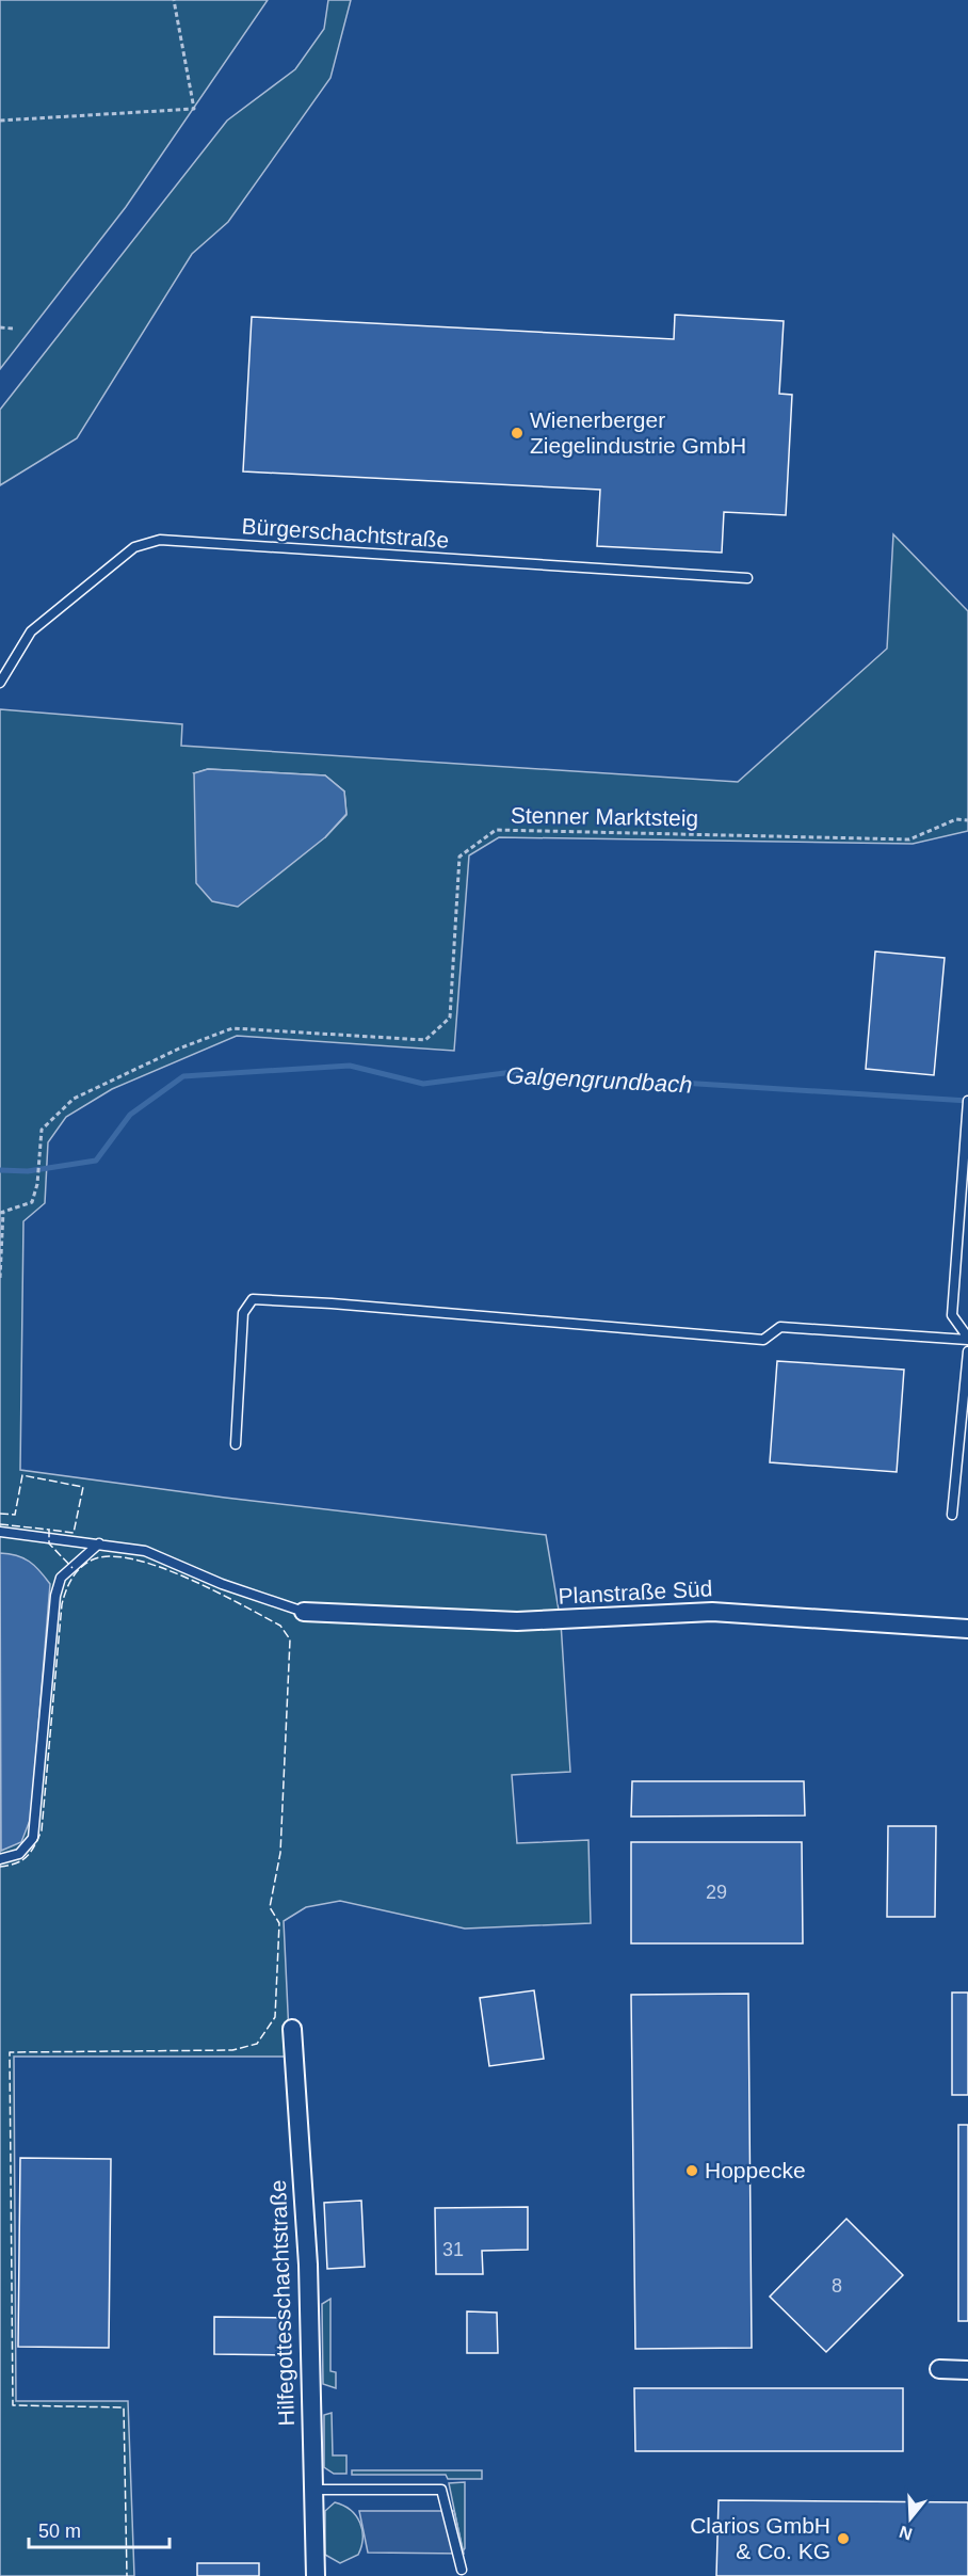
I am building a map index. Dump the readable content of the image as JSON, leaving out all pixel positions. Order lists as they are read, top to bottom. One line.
{"streets":{"street":["Planstraße Süd","Hilfegottesschachtstraße"],"lane":["Bürgerschachtstraße"],"path":["Stenner Marktsteig"]},"water":["Galgengrundbach"],"places":["Wienerberger Ziegelindustrie GmbH","Hoppecke","Clarios GmbH & Co. KG"],"house_numbers":["29","31","8"],"scale_bar":"50 m","north":"bottom"}
